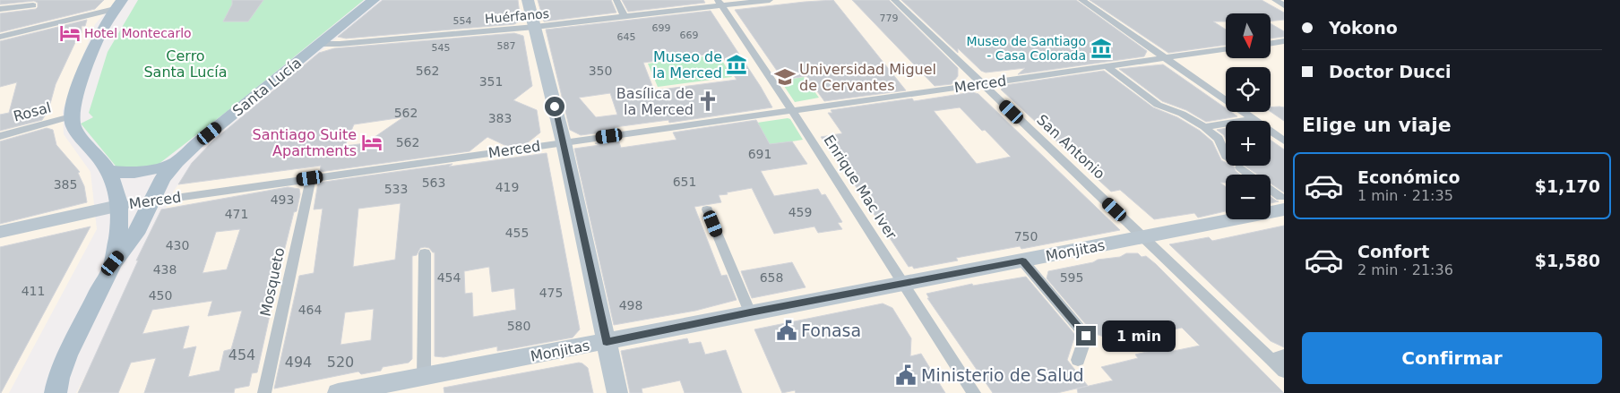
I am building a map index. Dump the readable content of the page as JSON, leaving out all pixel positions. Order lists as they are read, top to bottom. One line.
{"streets":{"main road":["Merced","Santa Lucía","Monjitas"],"street":["Huérfanos","Rosal","San Antonio","Enrique Mac Iver","Mosqueto"]},"crossings":[["Huérfanos","Santa Lucía"],["Huérfanos","Enrique Mac Iver"],["Merced","Santa Lucía"],["Merced","San Antonio"],["Merced","Enrique Mac Iver"],["Merced","Mosqueto"],["San Antonio","Monjitas"],["Enrique Mac Iver","Monjitas"]],"parks":["Cerro Santa Lucía"],"places":{"hotel":["Hotel Montecarlo","Santiago Suite Apartments"],"museum":["Museo de Santiago - Casa Colorada","Museo de la Merced"],"school or university":["Universidad Miguel de Cervantes"],"church":["Basílica de la Merced"],"public building":["Fonasa","Ministerio de Salud"]},"house_numbers":["779","554","699","669","645","587","545","562","350","351","562","383","562","691","651","563","385","419","533","493","459","471","455","750","430","438","454","658","595","411","475","450","498","464","580","454","494","520"],"north":"bottom","page":{"banner":["Yokono","Doctor Ducci"],"map_buttons":["+","−"],"heading":"Elige un viaje","list":[{"name":"Económico","note":"1 min · 21:35","value":"$1,170"},{"name":"Confort","note":"2 min · 21:36","value":"$1,580"}],"bubble":"1 min","buttons":"Confirmar"}}
